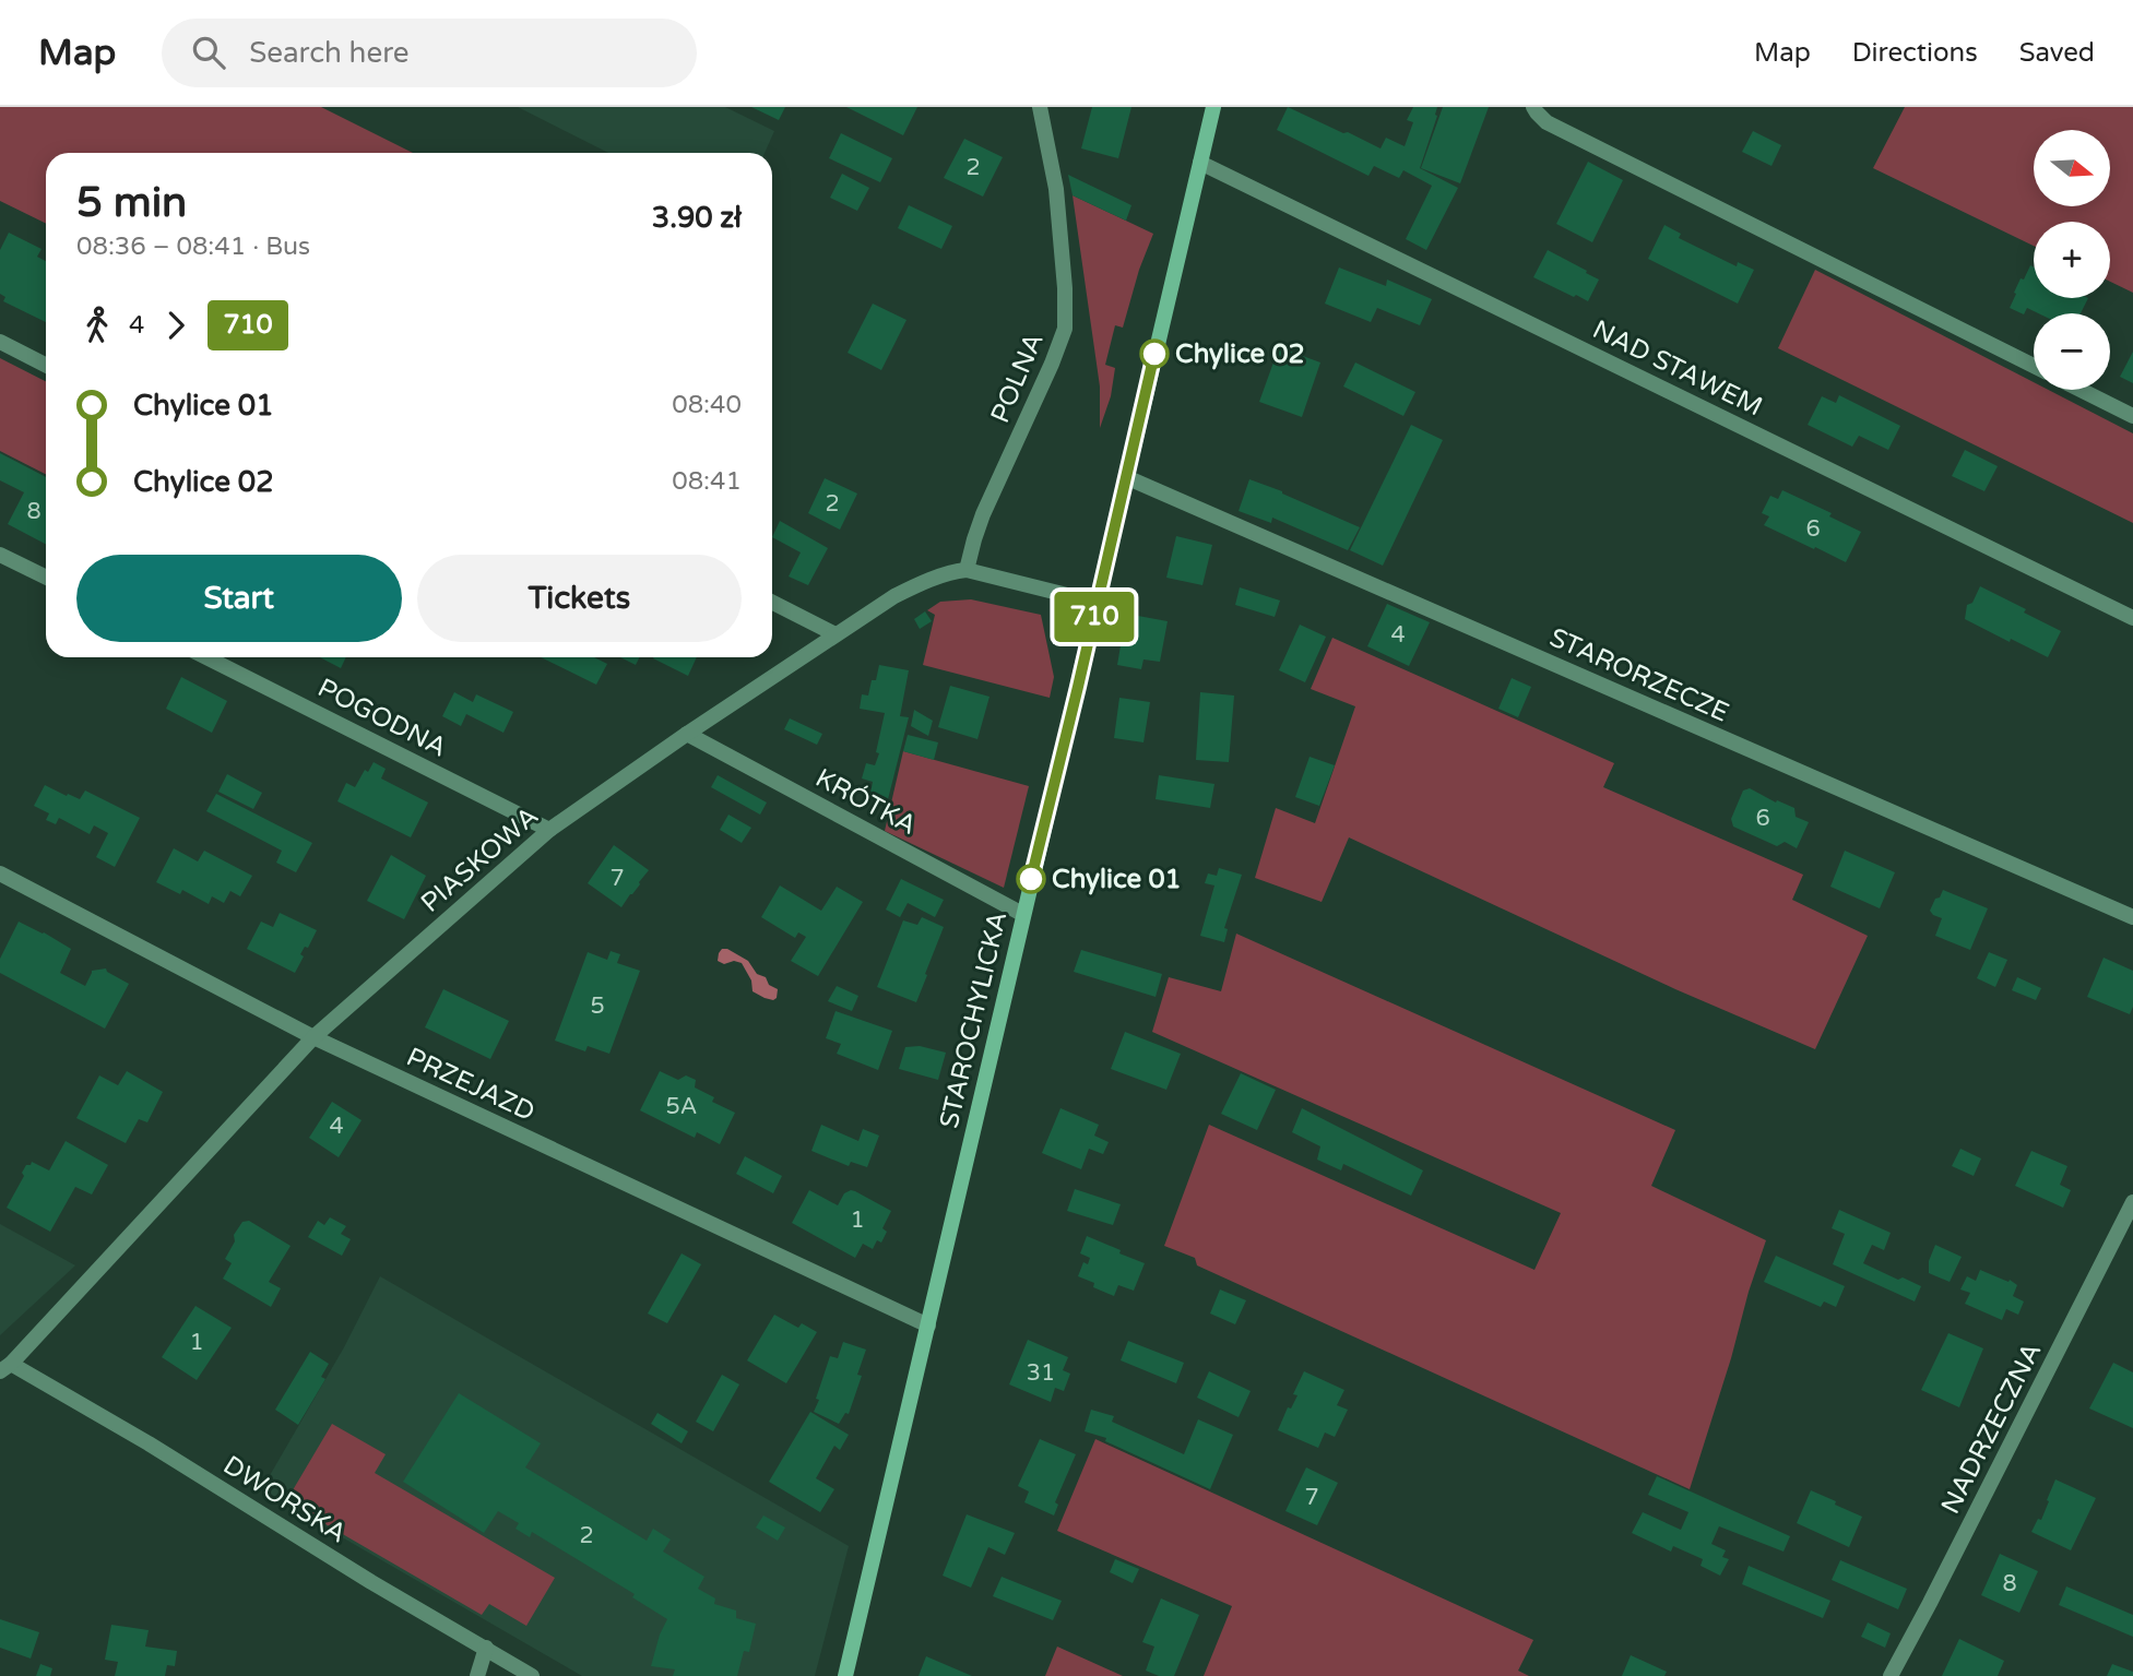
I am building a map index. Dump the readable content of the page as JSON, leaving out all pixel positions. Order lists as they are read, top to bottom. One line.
{"streets":{"street":["NAD STAWEM","POLNA","STARORZECZE","POGODNA","KRÓTKA","PIASKOWA","STAROCHYLICKA","PRZEJAZD","NADRZECZNA","DWORSKA"]},"crossings":[["NAD STAWEM","STAROCHYLICKA"],["POLNA","PIASKOWA"],["STARORZECZE","STAROCHYLICKA"],["POGODNA","PIASKOWA"],["KRÓTKA","PIASKOWA"],["KRÓTKA","STAROCHYLICKA"],["PIASKOWA","STAROCHYLICKA"],["PIASKOWA","PRZEJAZD"],["PIASKOWA","DWORSKA"],["STAROCHYLICKA","PRZEJAZD"]],"places":["Chylice 02","Chylice 01"],"lines":["bus line 710"],"house_numbers":["2","2","8","6","4","6","7","5","5A","4","1","1","31","7","2","8"],"north":"right","page":{"header":"Map","search":"Search here","nav":["Map","Directions","Saved"],"on_map":"710","map_buttons":["+","−"],"heading":["5 min","08:36 – 08:41 · Bus","3.90 zł"],"legs":["4","710"],"list":[{"name":"Chylice 01","value":"08:40"},{"name":"Chylice 02","value":"08:41"}],"buttons":["Start","Tickets"]}}
